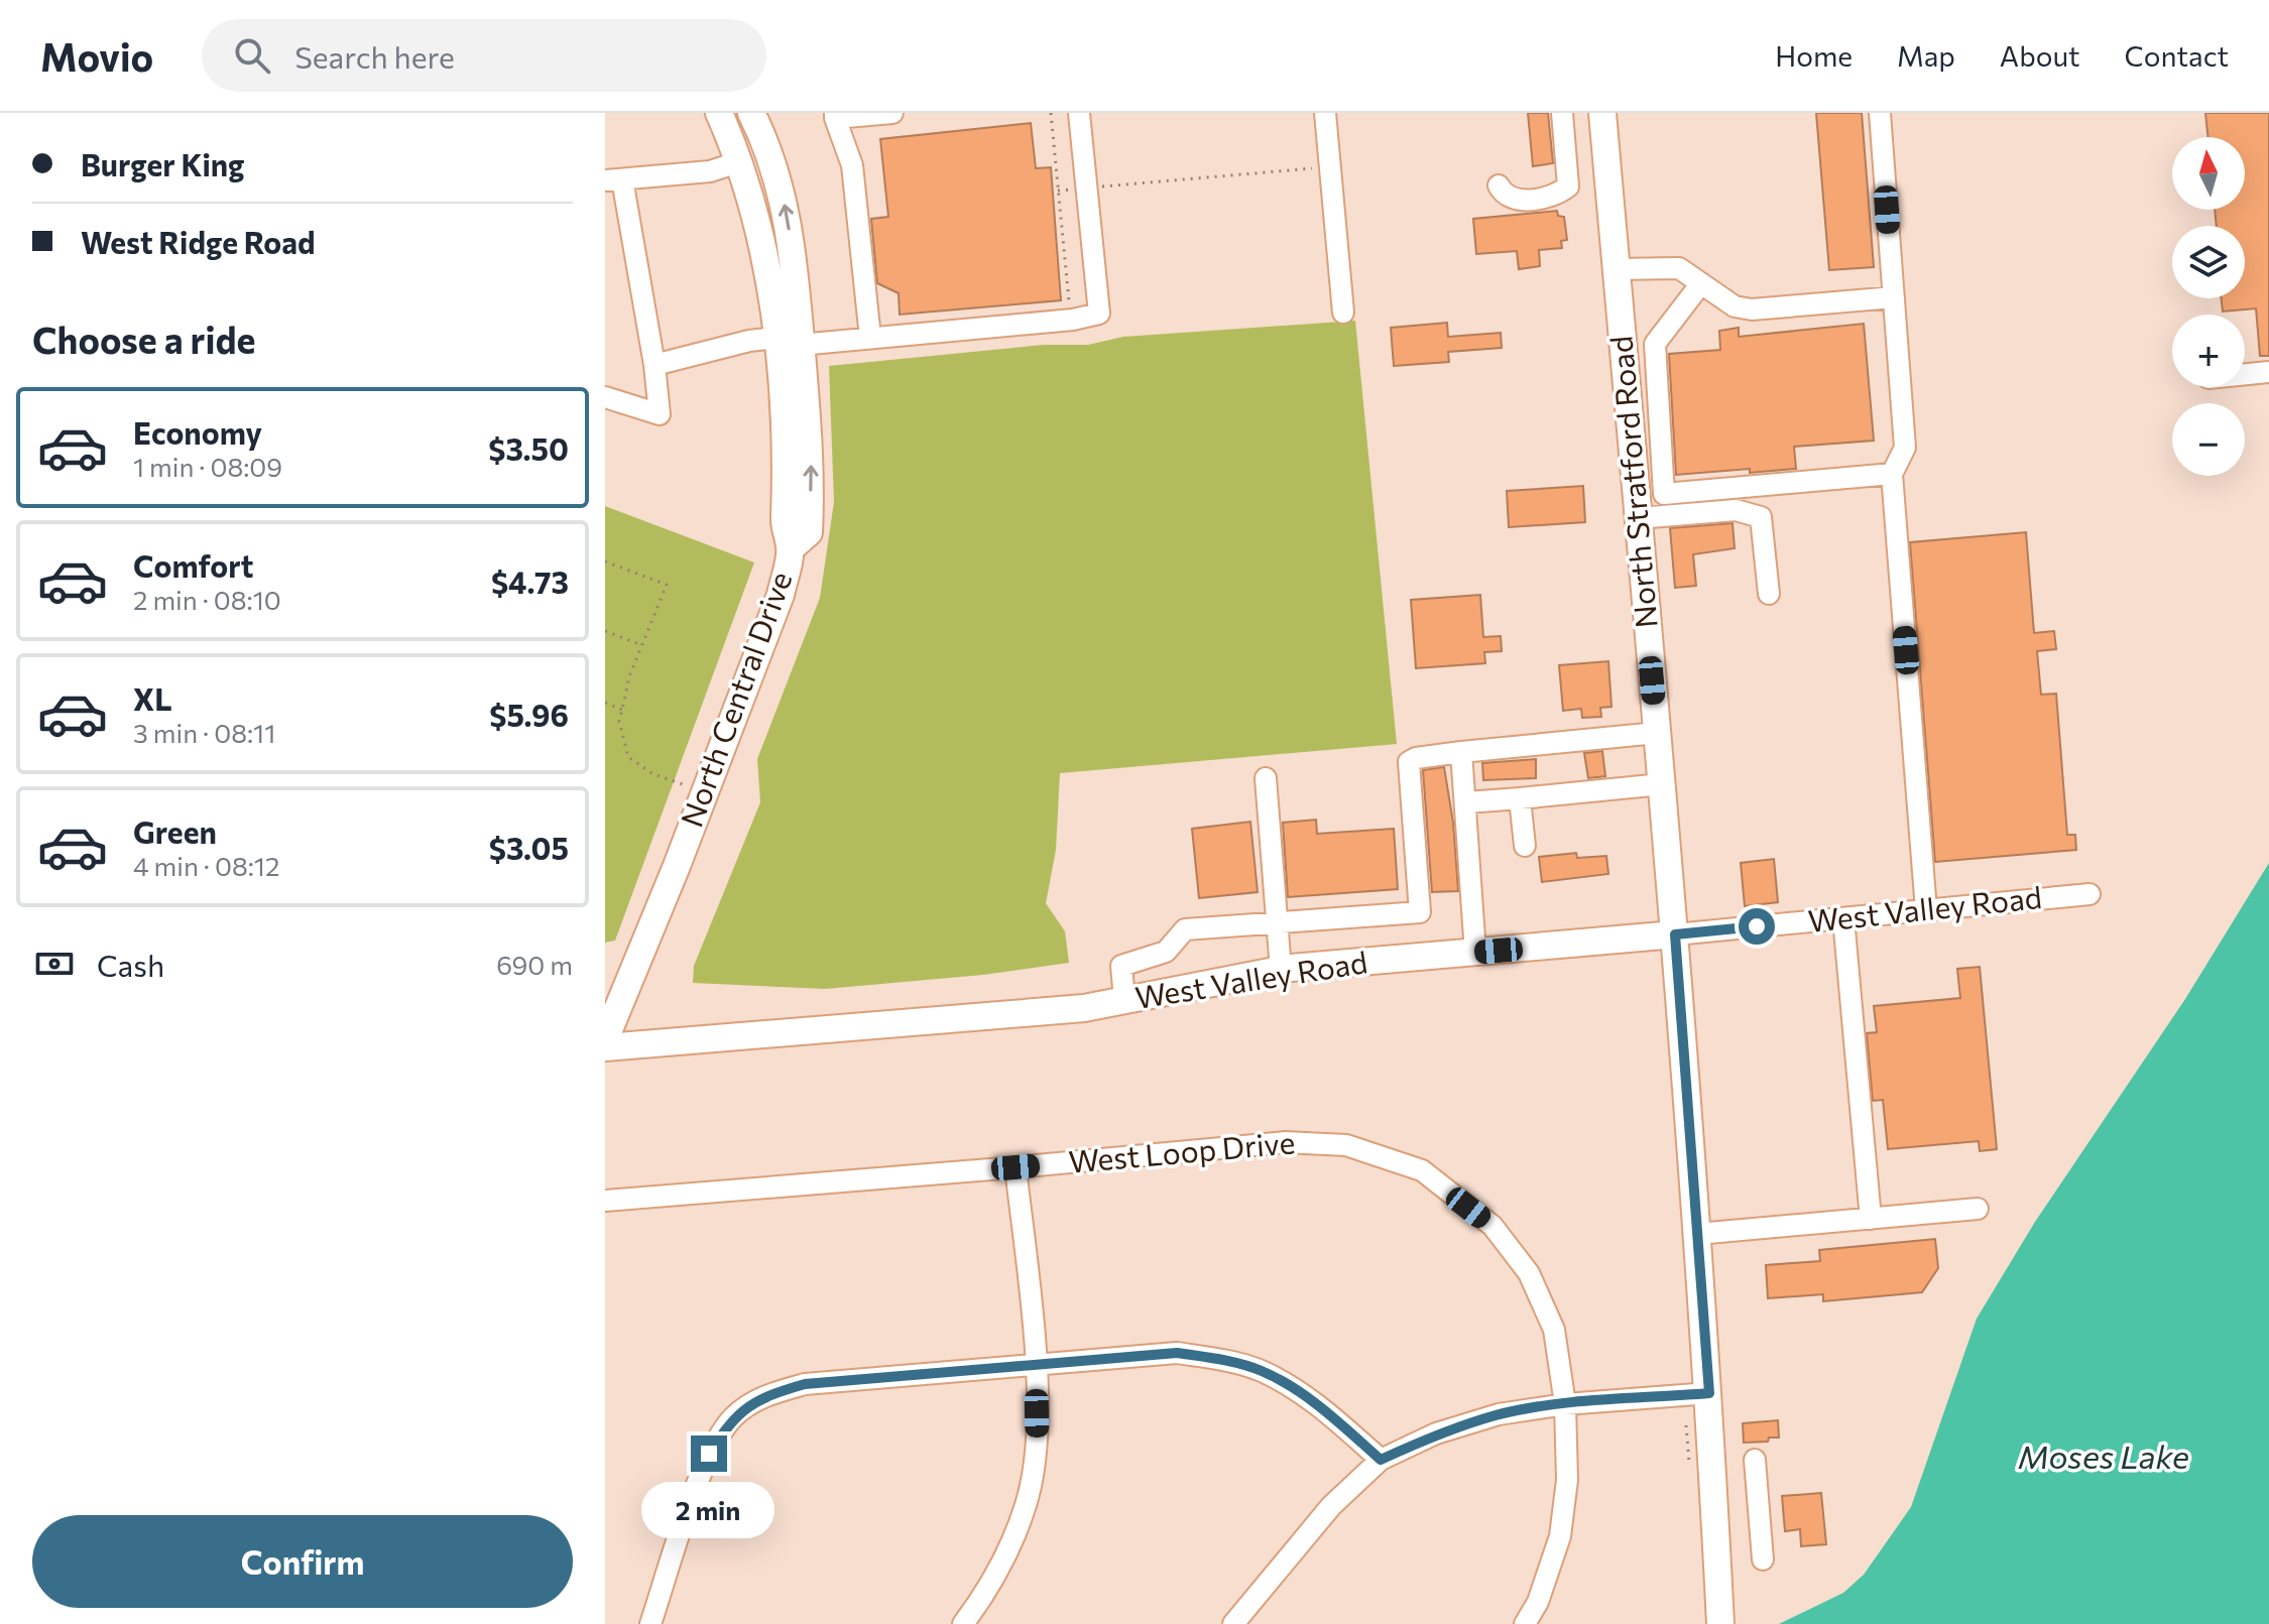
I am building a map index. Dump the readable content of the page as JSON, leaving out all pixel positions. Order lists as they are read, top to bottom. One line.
{"streets":{"main road":["North Stratford Road","North Central Drive","West Valley Road"],"street":["West Loop Drive"]},"crossings":[["North Stratford Road","West Valley Road"]],"water":["Moses Lake"],"north":"top","page":{"header":"Movio","search":"Search here","nav":["Home","Map","About","Contact"],"banner":["Burger King","West Ridge Road"],"map_buttons":["+","−"],"heading":"Choose a ride","list":[{"name":"Economy","note":"1 min · 08:09","value":"$3.50"},{"name":"Comfort","note":"2 min · 08:10","value":"$4.73"},{"name":"XL","note":"3 min · 08:11","value":"$5.96"},{"name":"Green","note":"4 min · 08:12","value":"$3.05"}],"pay":["Cash","690 m"],"bubble":"2 min","buttons":"Confirm"}}
